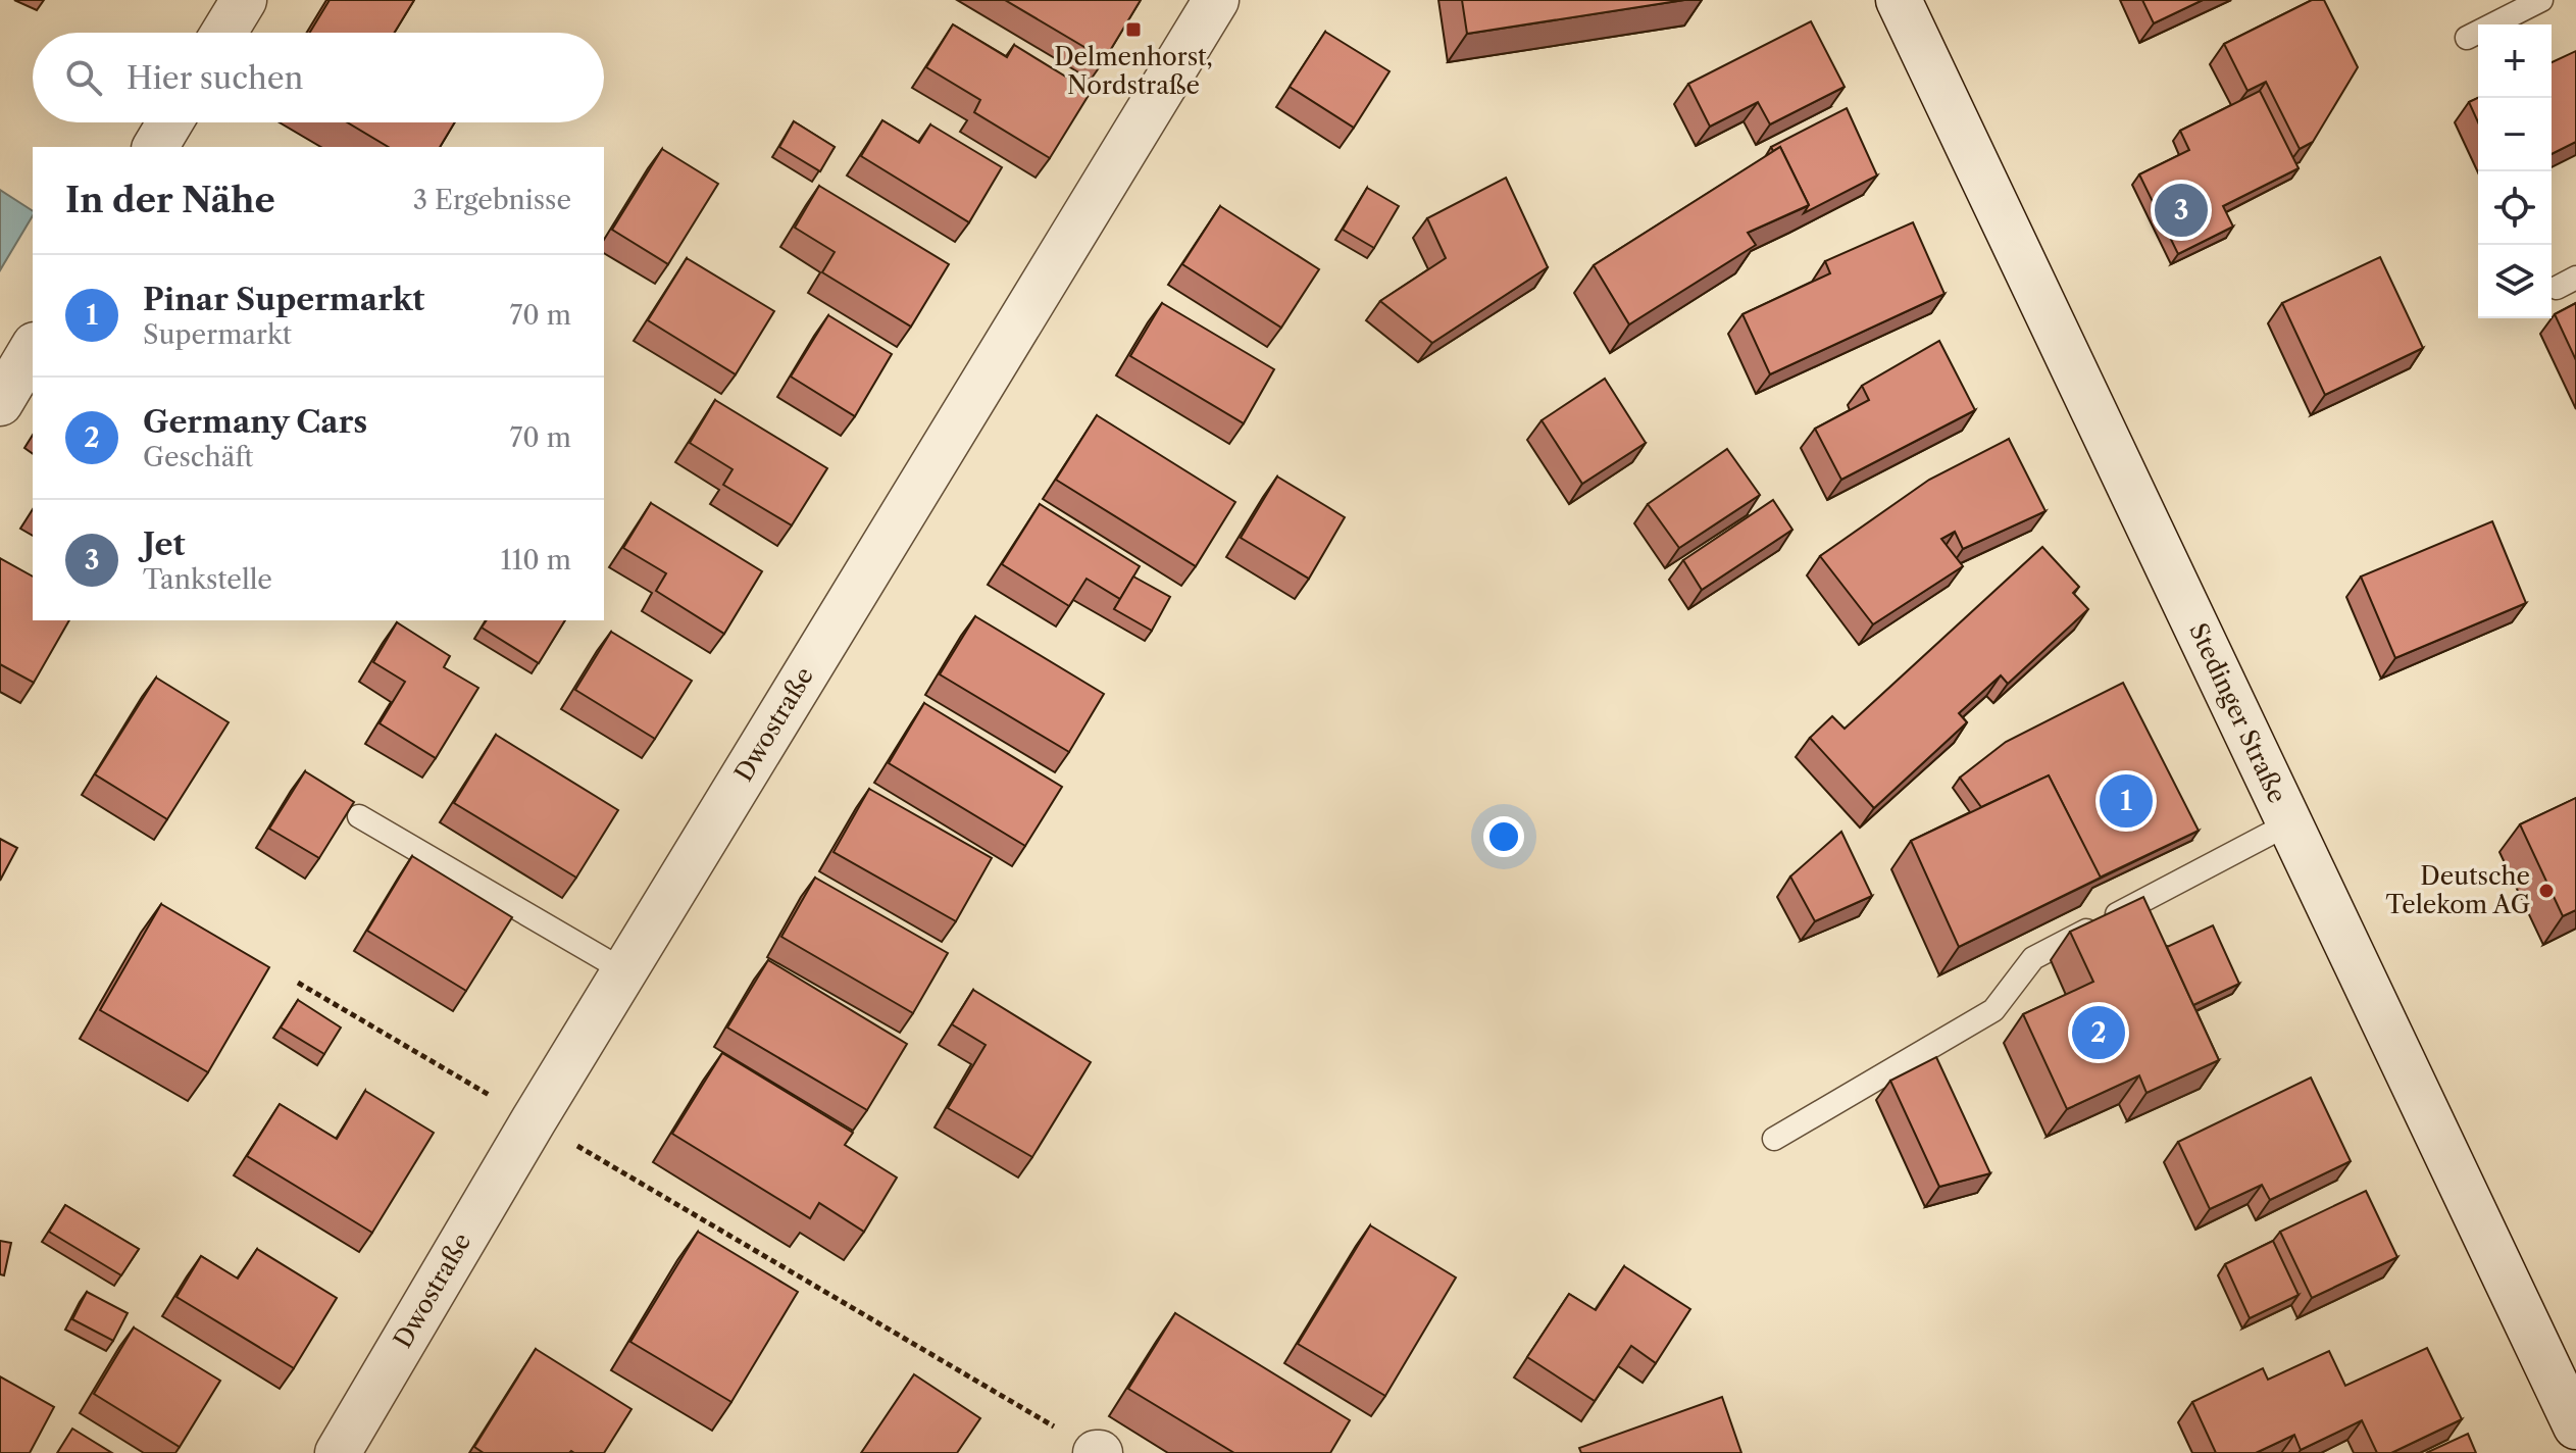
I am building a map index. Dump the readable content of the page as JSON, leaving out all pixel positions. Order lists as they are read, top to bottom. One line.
{"streets":{"street":["Stedinger Straße","Dwostraße"]},"places":{"transit":["Delmenhorst, Nordstraße"],"other":["Deutsche Telekom AG"]},"page":{"map_buttons":["+","−"],"search":"Hier suchen","heading":["In der Nähe","3 Ergebnisse"],"pins":["3","1","2"],"list":[{"mark":"1","name":"Pinar Supermarkt","note":"Supermarkt","value":"70 m"},{"mark":"2","name":"Germany Cars","note":"Geschäft","value":"70 m"},{"mark":"3","name":"Jet","note":"Tankstelle","value":"110 m"}]}}
